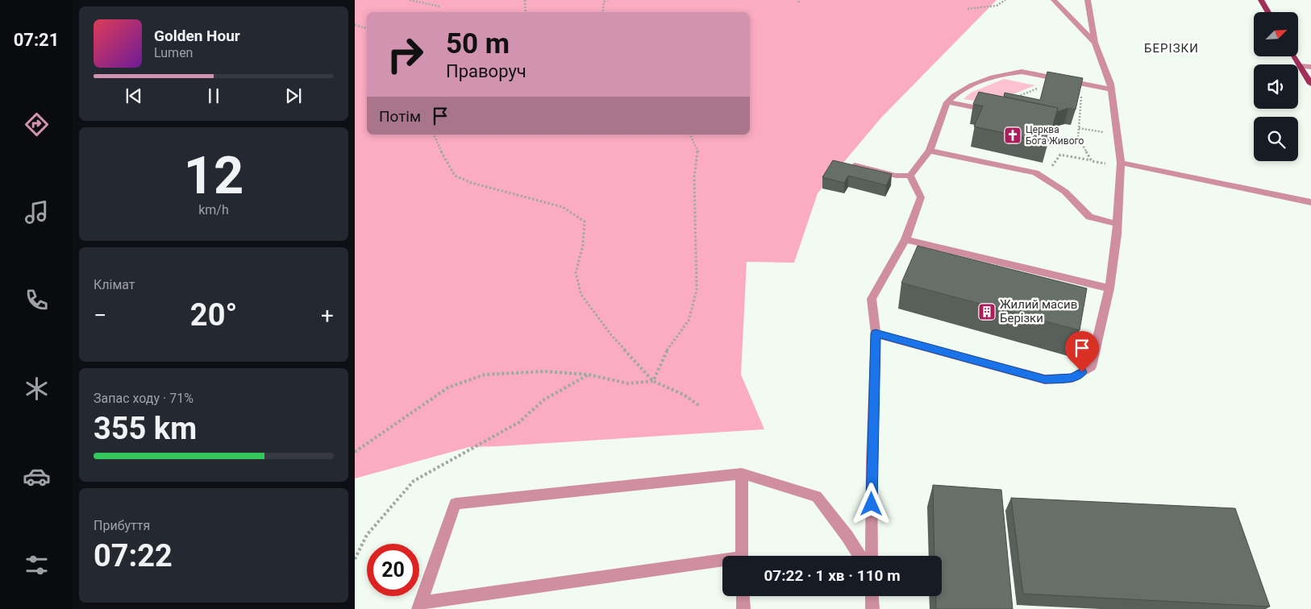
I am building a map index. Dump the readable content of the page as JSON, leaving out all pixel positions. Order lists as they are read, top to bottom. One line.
{"districts":["БЕРІЗКИ"],"places":{"church":["Церква Бога Живого"],"building":["Жилий масив Берізки"]},"north":"top right","page":{"tabs":"07:21","turn":["50 m","Праворуч"],"song":["Golden Hour","Lumen"],"then":"Потім","tile":[["12","km/h"],"Клімат",["Запас ходу · 71%","355 km"],["Прибуття","07:22"]],"heat":["−","20°","+"],"limit":"20","trip":"07:22 · 1 хв · 110 m"}}
